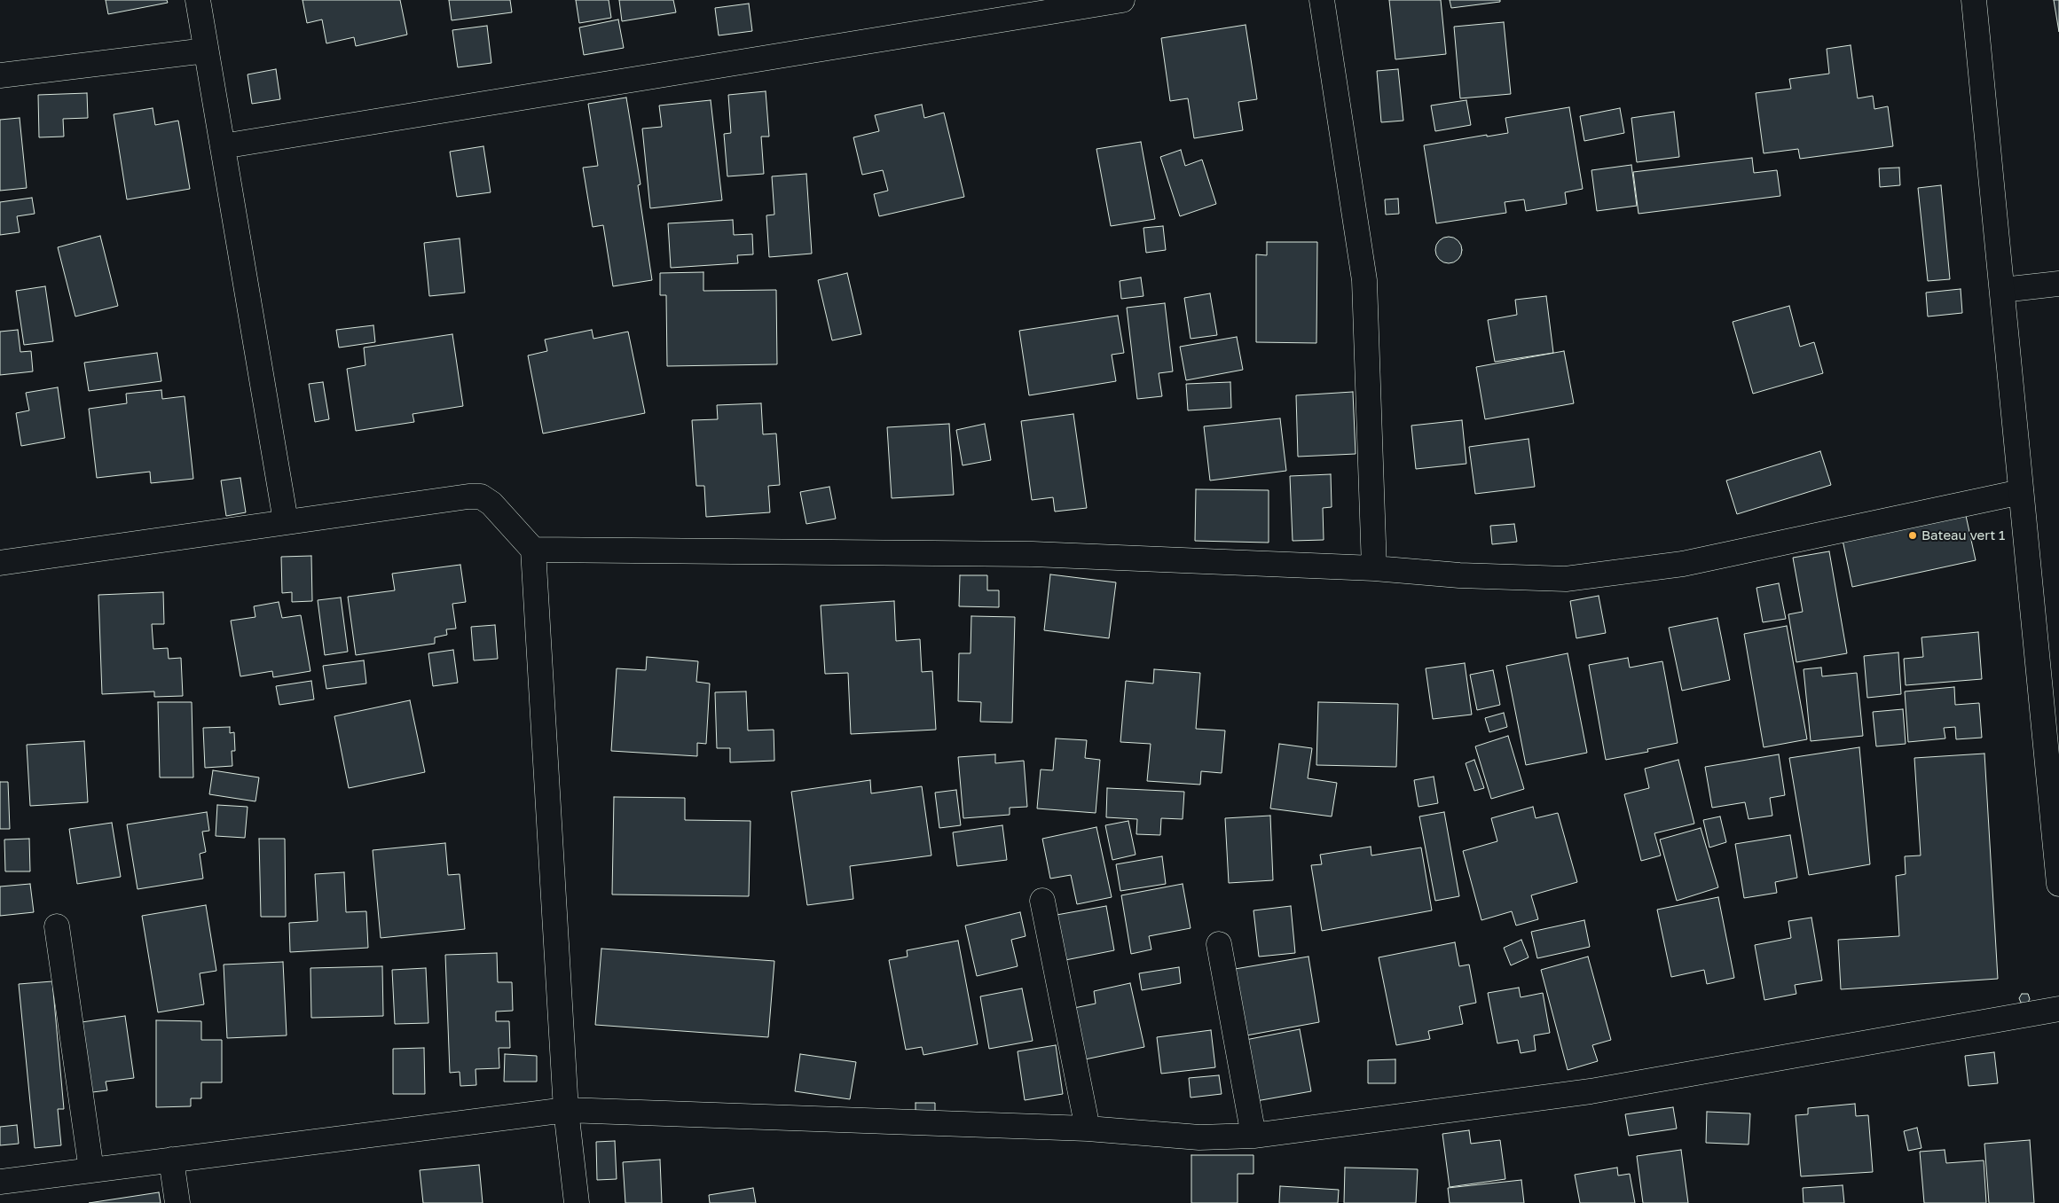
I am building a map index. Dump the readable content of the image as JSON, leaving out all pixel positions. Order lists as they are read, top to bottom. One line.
{"places":["Bateau vert 1"]}
